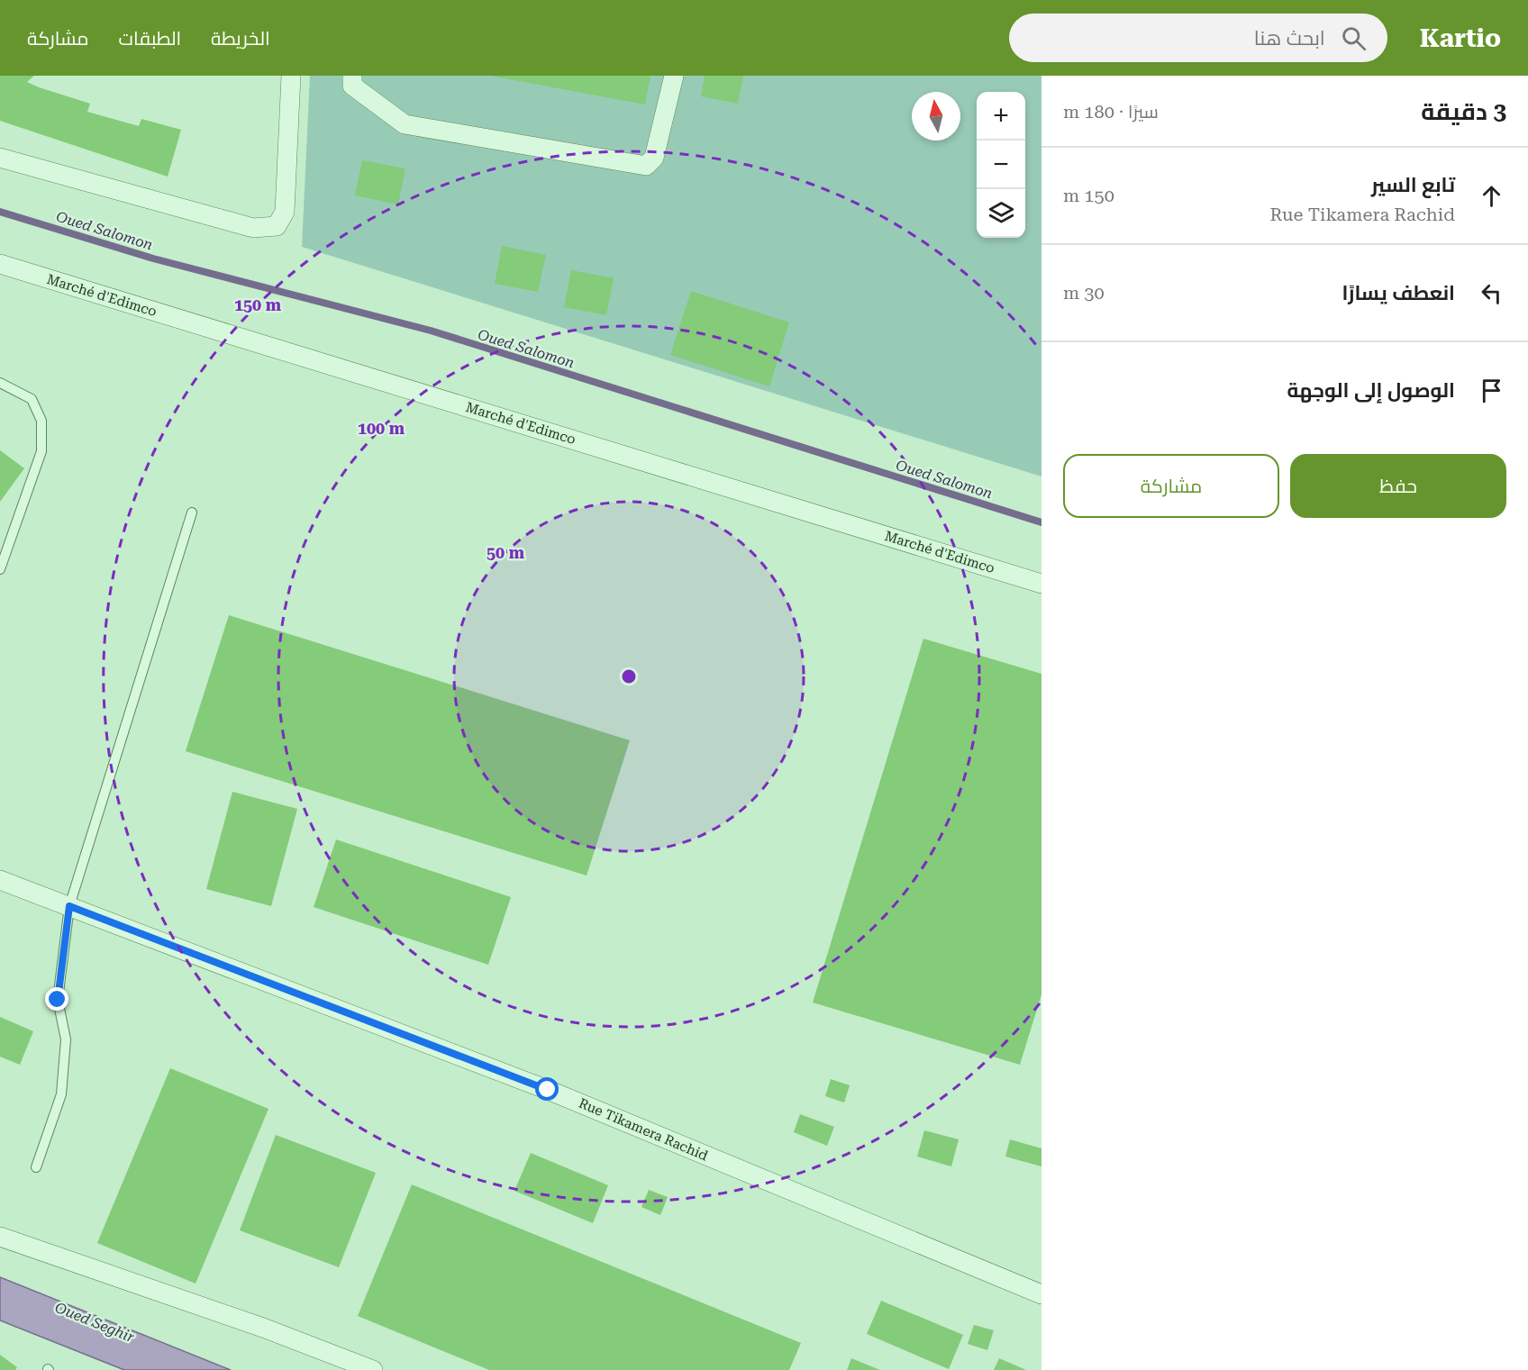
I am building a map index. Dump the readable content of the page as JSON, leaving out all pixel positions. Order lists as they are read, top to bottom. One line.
{"streets":{"street":["Marché d'Edimco","Rue Tikamera Rachid"]},"water":["Oued Salomon","Oued Seghir"],"north":"top","page":{"header":"Kartio","search":"ابحث هنا","nav":["الخريطة","الطبقات","مشاركة"],"heading":["3 دقيقة","سيرًا · 180 m"],"map_buttons":["+","−"],"list":[["تابع السير","Rue Tikamera Rachid","150 m"],["انعطف يسارًا","30 m"],"الوصول إلى الوجهة"],"buttons":["حفظ","مشاركة"]},"rings":["150 m","100 m","50 m"]}
